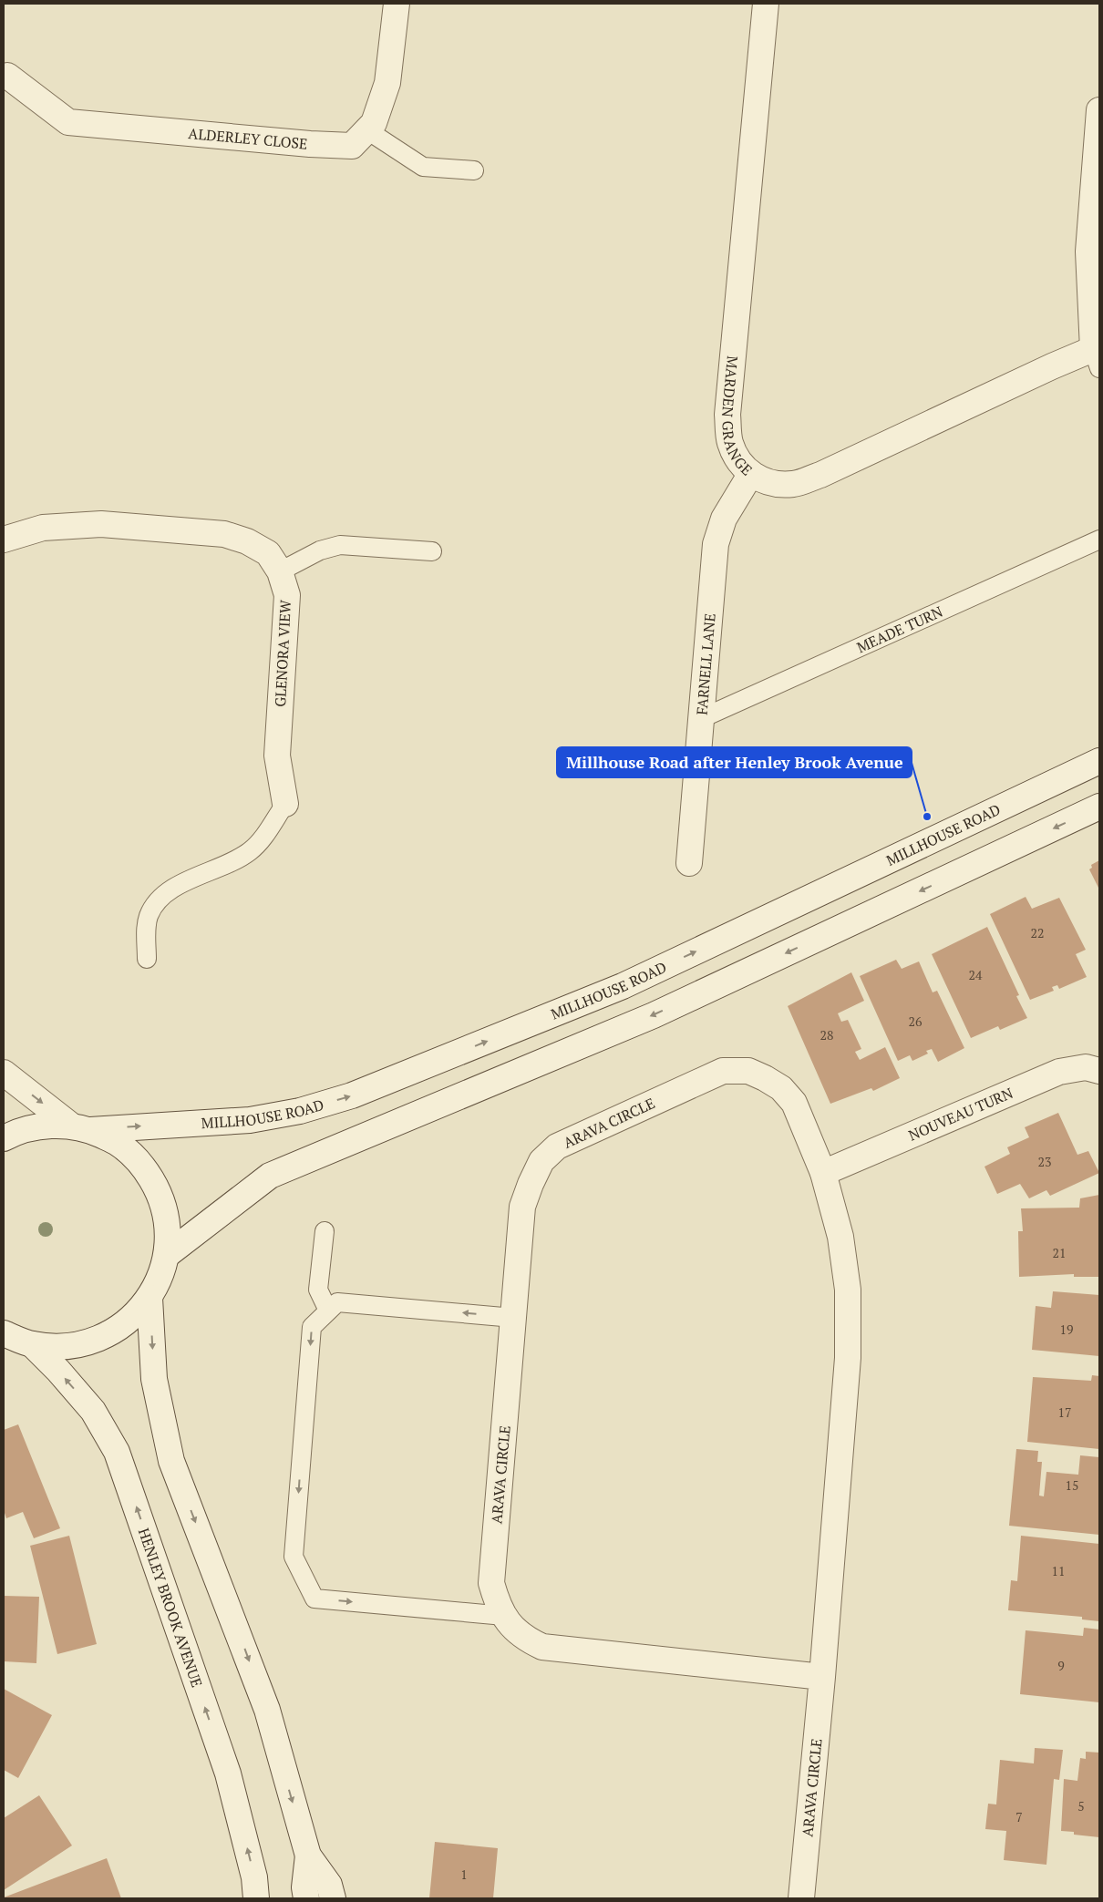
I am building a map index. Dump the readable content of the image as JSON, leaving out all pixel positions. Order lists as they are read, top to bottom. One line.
{"streets":{"street":["ALDERLEY CLOSE","MARDEN GRANGE","GLENORA VIEW","FARNELL LANE","MILLHOUSE ROAD","NOUVEAU TURN","ARAVA CIRCLE","HENLEY BROOK AVENUE"],"lane":["MEADE TURN"]},"crossings":[["MARDEN GRANGE","FARNELL LANE"],["MEADE TURN","FARNELL LANE"],["NOUVEAU TURN","ARAVA CIRCLE"]],"places":["Millhouse Road after Henley Brook Avenue"],"house_numbers":["22","24","26","28","23","21","19","17","15","11","9","5","7","1"]}
